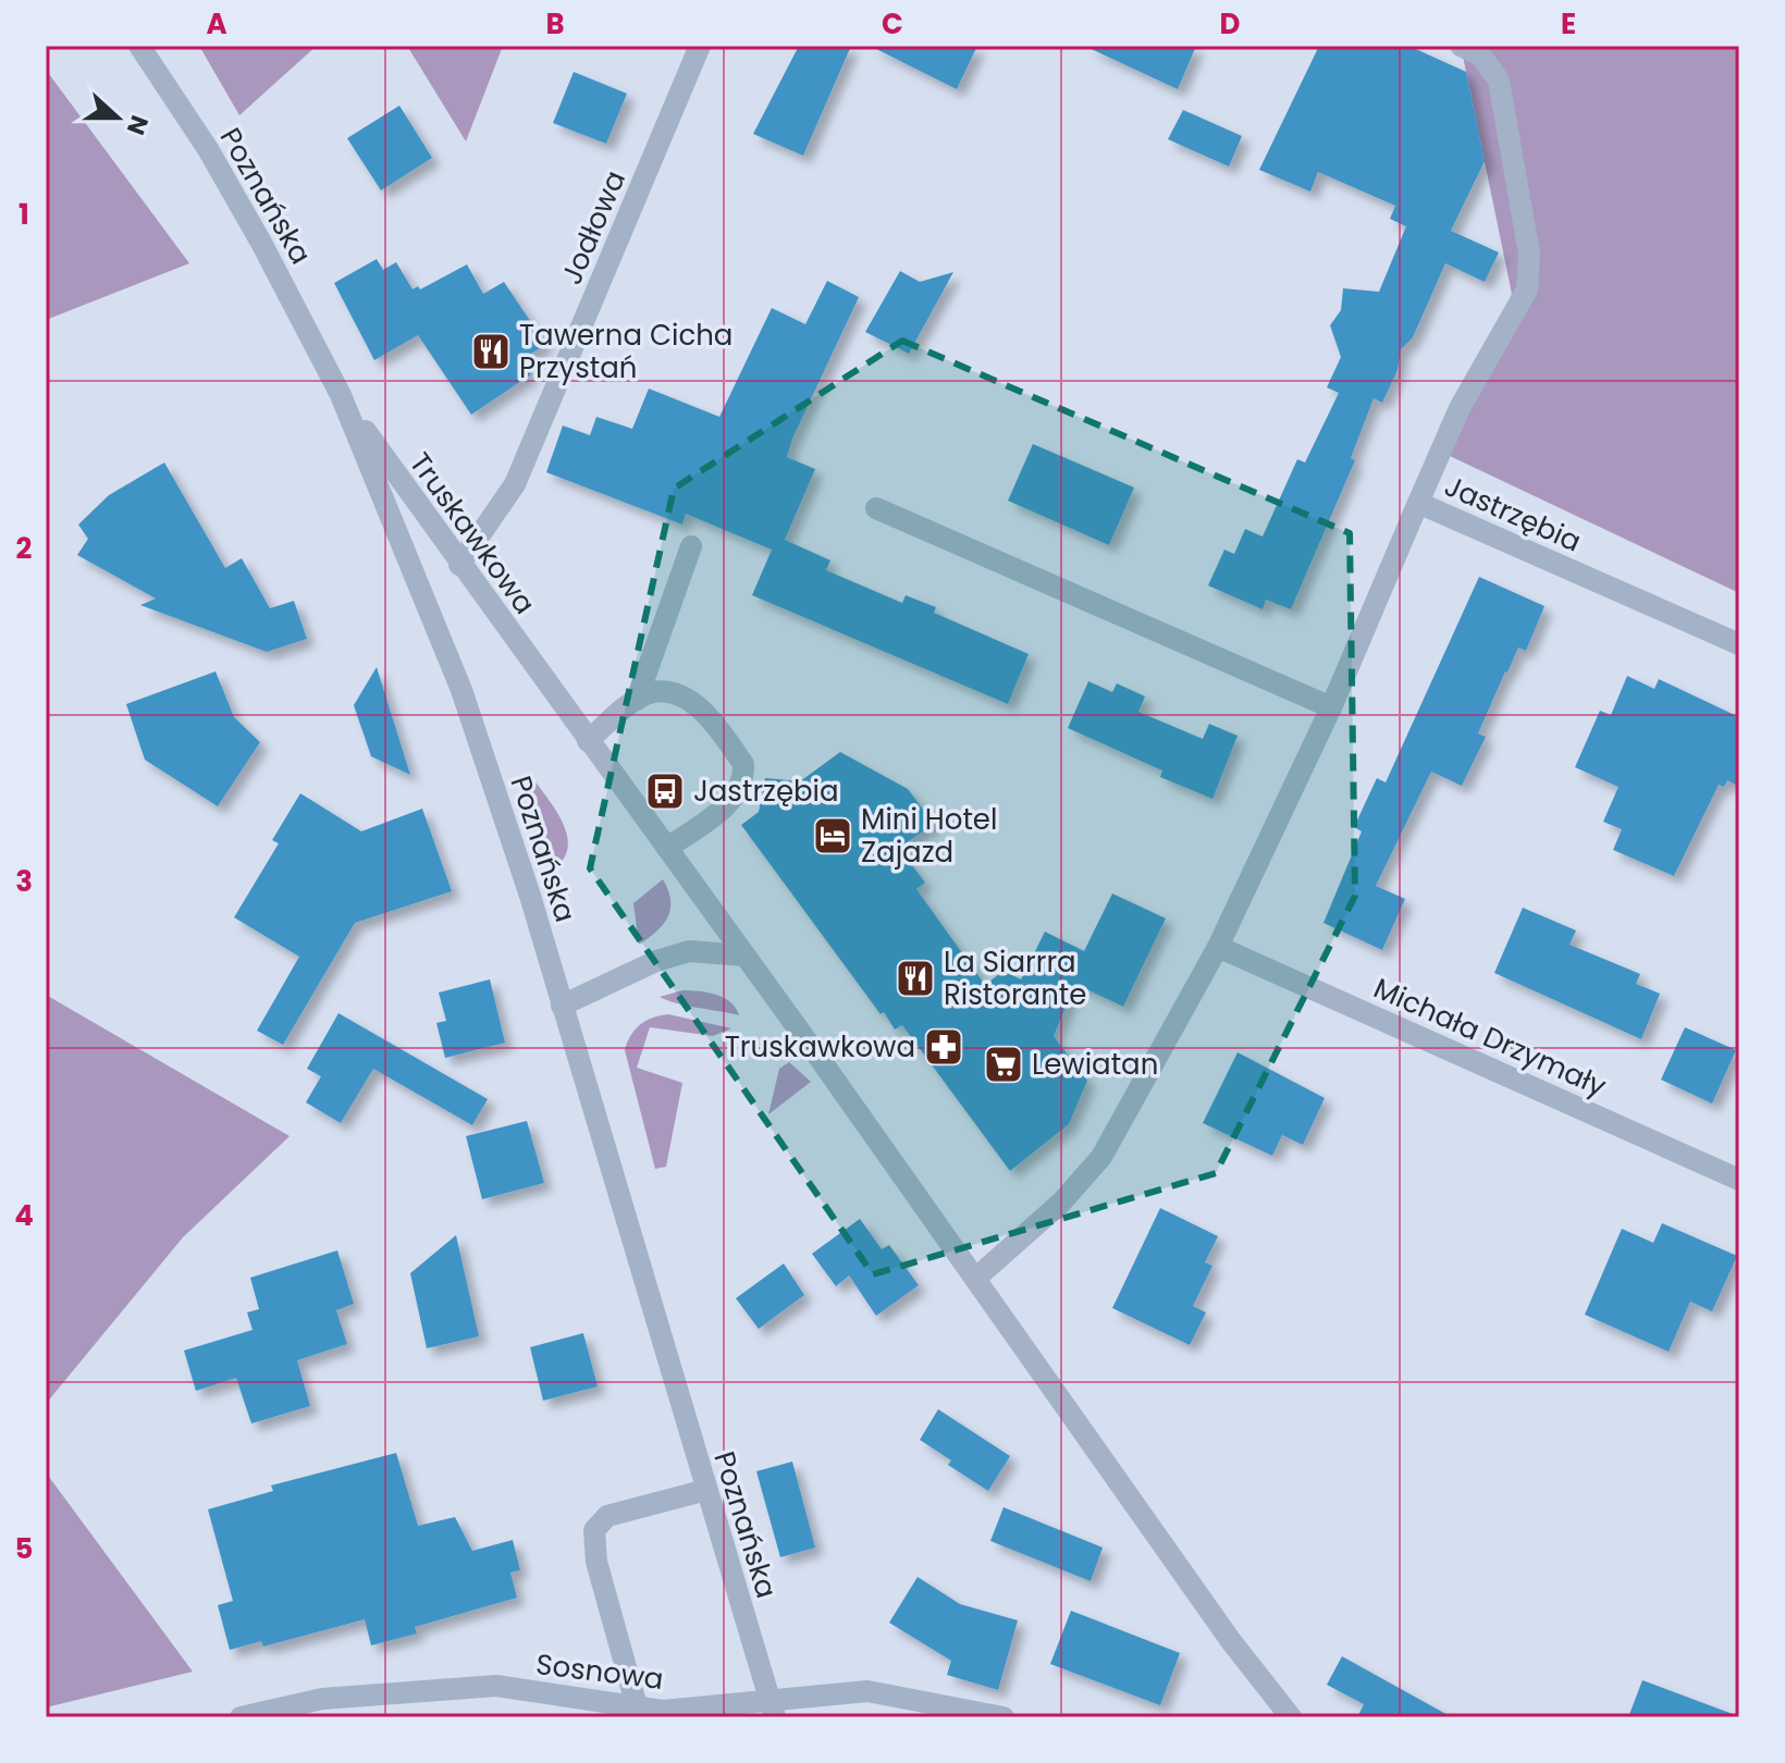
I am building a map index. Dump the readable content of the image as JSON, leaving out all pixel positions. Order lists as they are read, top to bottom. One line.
{"streets":{"street":["Poznańska","Jodłowa","Jastrzębia","Truskawkowa","Michała Drzymały","Sosnowa"]},"crossings":[["Poznańska","Truskawkowa"],["Poznańska","Sosnowa"],["Jodłowa","Truskawkowa"],["Jastrzębia","Truskawkowa"],["Jastrzębia","Michała Drzymały"]],"places":{"restaurant":["Tawerna Cicha Przystań","La Siarrra Ristorante"],"bus stop":["Jastrzębia"],"hotel":["Mini Hotel Zajazd"],"pharmacy":["Truskawkowa"],"supermarket":["Lewiatan"]},"north":"right","grid":{"columns":["A","B","C","D","E"],"rows":["1","2","3","4","5"]}}
